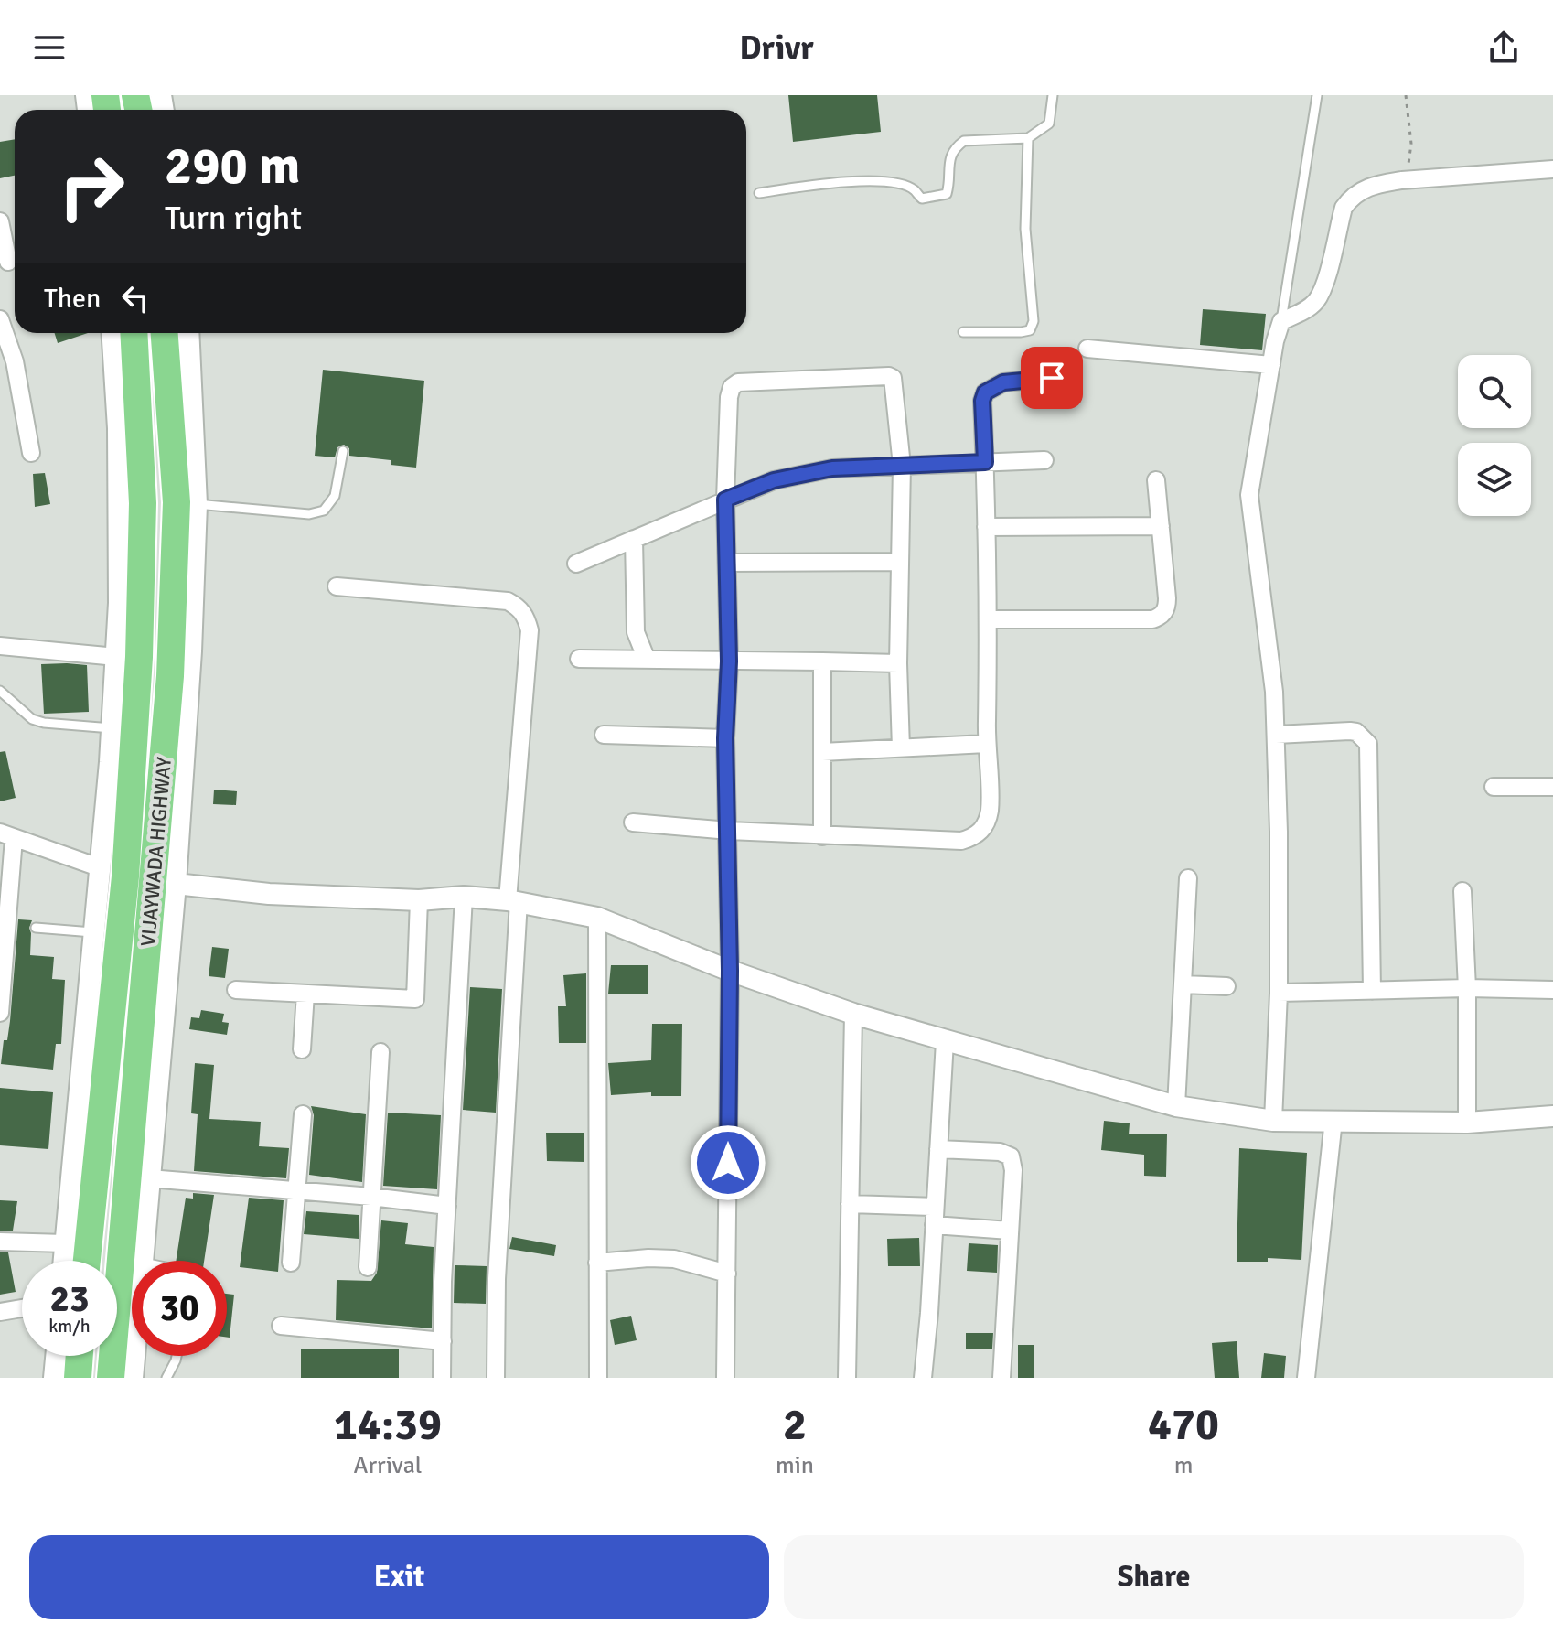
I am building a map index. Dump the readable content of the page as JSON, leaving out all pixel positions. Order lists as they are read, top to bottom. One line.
{"streets":{"highway":["VIJAYWADA HIGHWAY"]},"page":{"header":"Drivr","turn":["290 m","Turn right"],"then":"Then","speed":"23 km/h","limit":"30","eta":["14:39","Arrival","2","min","470","m"],"buttons":["Exit","Share"]}}
